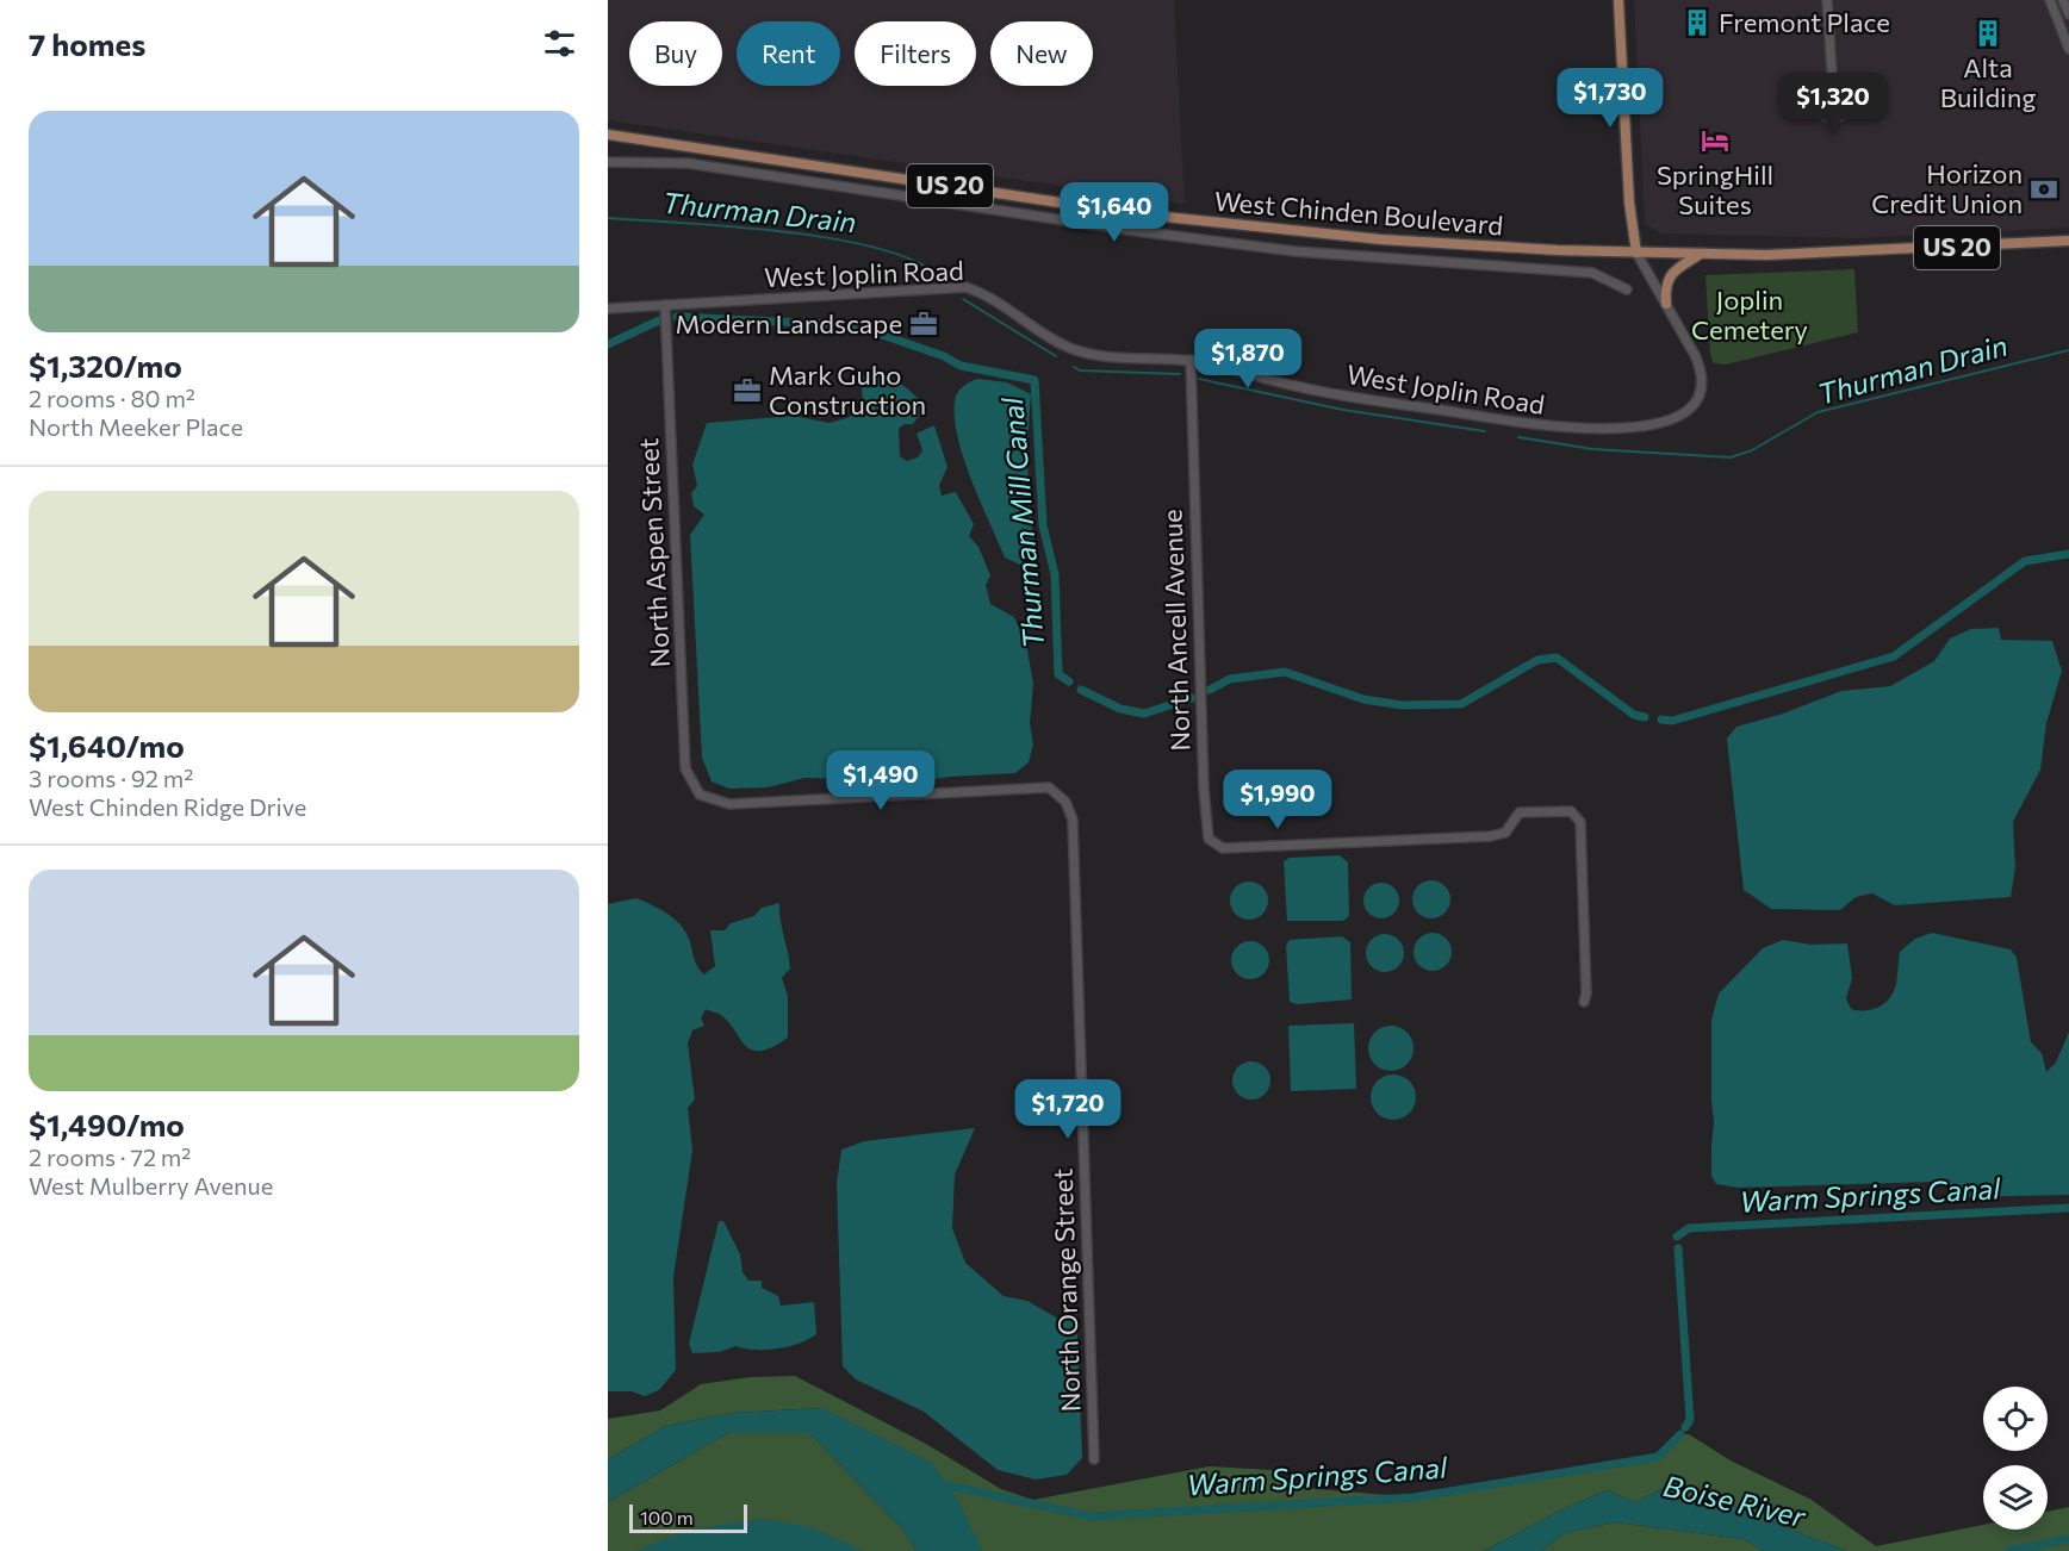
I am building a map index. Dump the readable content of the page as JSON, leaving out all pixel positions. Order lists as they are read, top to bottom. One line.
{"streets":{"main road":["US 20","West Chinden Boulevard"],"street":["West Joplin Road","North Aspen Street","North Ancell Avenue","North Orange Street"]},"crossings":[["West Chinden Boulevard","West Joplin Road"],["West Joplin Road","North Aspen Street"],["West Joplin Road","North Ancell Avenue"],["North Aspen Street","North Orange Street"]],"water":["Thurman Drain","Thurman Mill Canal","Warm Springs Canal","Boise River"],"parks":["Joplin Cemetery"],"places":{"building":["Fremont Place","Alta Building"],"hotel":["SpringHill Suites"],"bank":["Horizon Credit Union"],"office":["Modern Landscape","Mark Guho Construction"]},"scale_bar":"100 m","page":{"heading":"7 homes","chip":["Buy","Rent","Filters","New"],"price":["$1,730","$1,320","$1,640","$1,870","$1,490","$1,990","$1,720"],"list":[{"name":"$1,320/mo","note":"2 rooms · 80 m² · North Meeker Place"},{"name":"$1,640/mo","note":"3 rooms · 92 m² · West Chinden Ridge Drive"},{"name":"$1,490/mo","note":"2 rooms · 72 m² · West Mulberry Avenue"}],"scale":"100 m"}}
